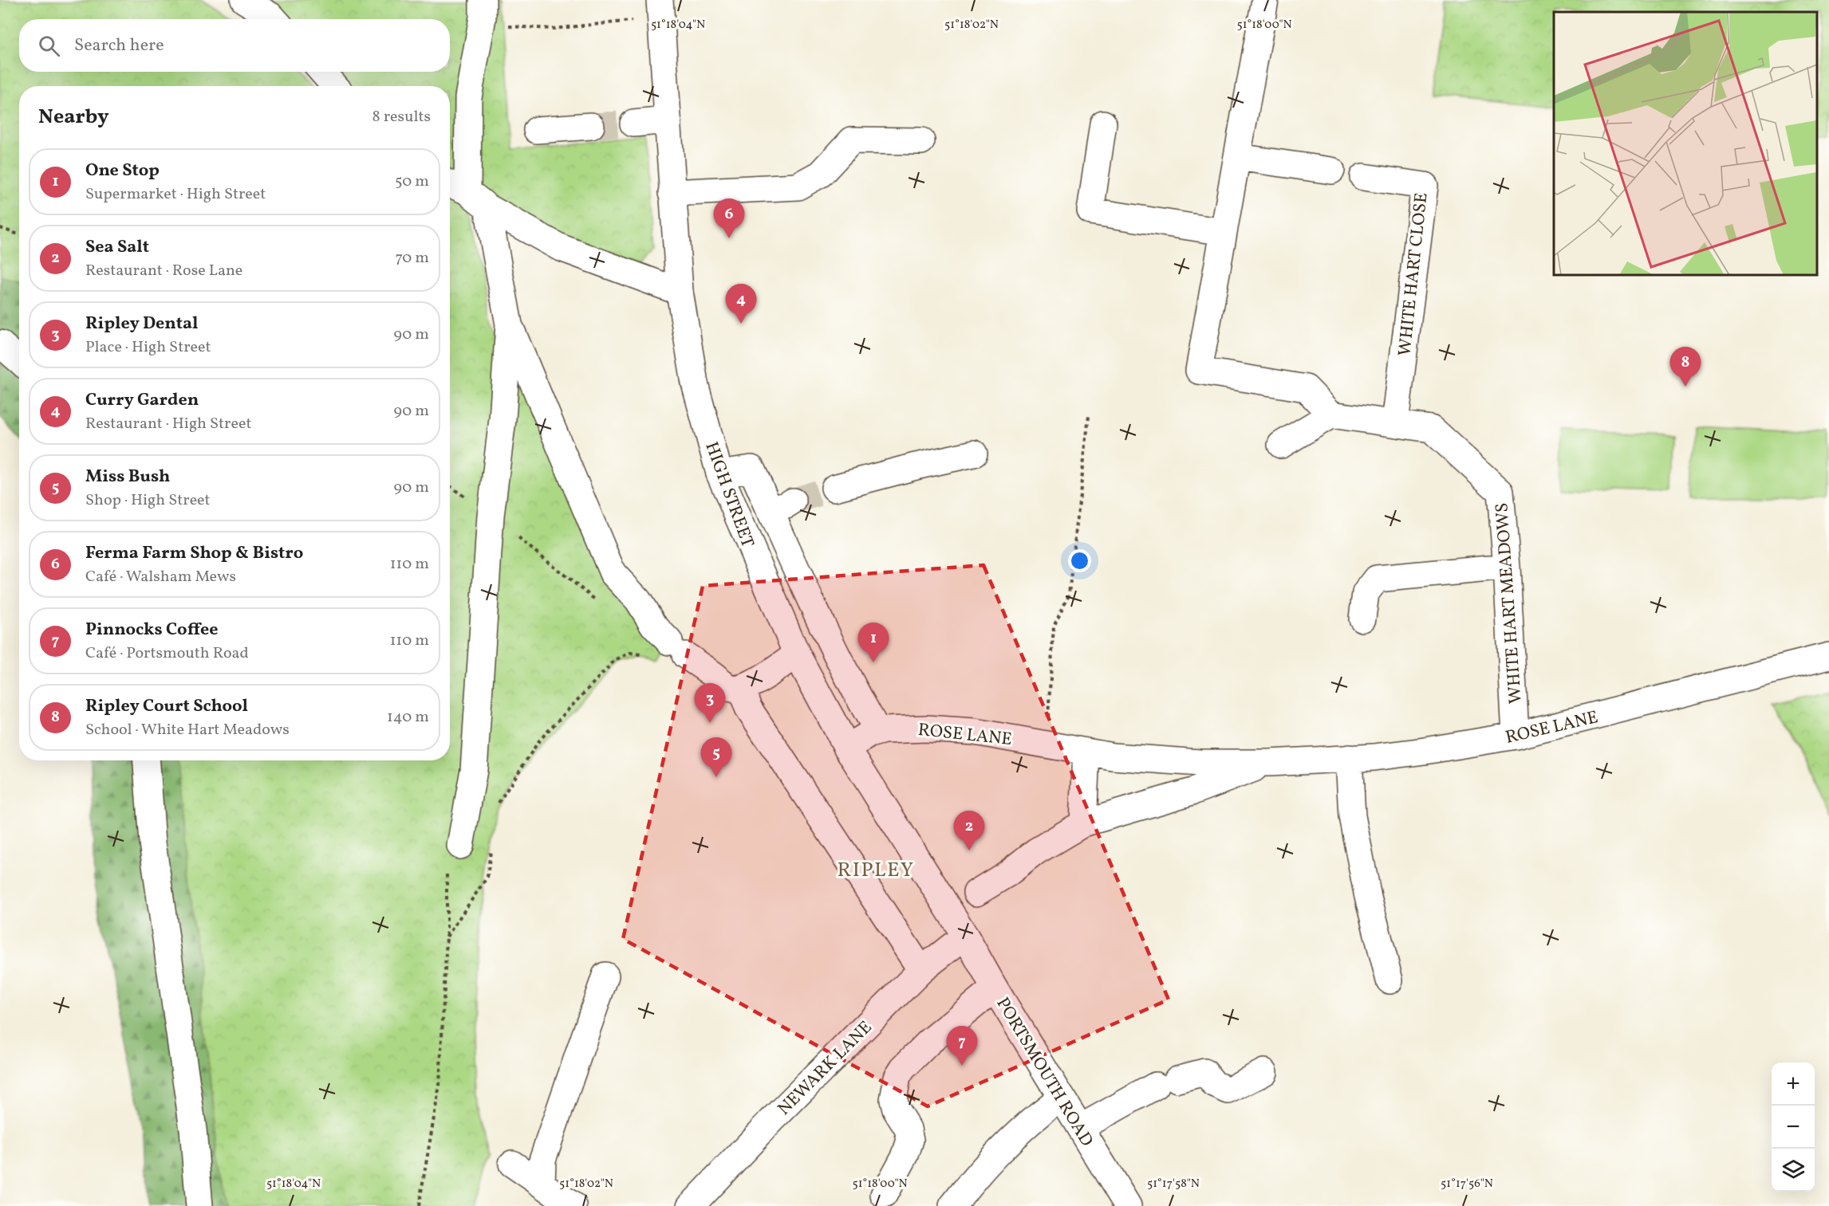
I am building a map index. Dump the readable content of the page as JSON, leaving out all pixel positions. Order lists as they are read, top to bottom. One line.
{"streets":{"street":["WHITE HART CLOSE","HIGH STREET","WHITE HART MEADOWS","ROSE LANE","NEWARK LANE","PORTSMOUTH ROAD"]},"crossings":[["WHITE HART CLOSE","WHITE HART MEADOWS"],["HIGH STREET","ROSE LANE"],["HIGH STREET","NEWARK LANE"],["HIGH STREET","PORTSMOUTH ROAD"],["WHITE HART MEADOWS","ROSE LANE"],["NEWARK LANE","PORTSMOUTH ROAD"]],"districts":["RIPLEY"],"page":{"search":"Search here","heading":["Nearby","8 results"],"list":[{"mark":"1","name":"One Stop","note":"Supermarket · High Street","value":"50 m"},{"mark":"2","name":"Sea Salt","note":"Restaurant · Rose Lane","value":"70 m"},{"mark":"3","name":"Ripley Dental","note":"Place · High Street","value":"90 m"},{"mark":"4","name":"Curry Garden","note":"Restaurant · High Street","value":"90 m"},{"mark":"5","name":"Miss Bush","note":"Shop · High Street","value":"90 m"},{"mark":"6","name":"Ferma Farm Shop & Bistro","note":"Café · Walsham Mews","value":"110 m"},{"mark":"7","name":"Pinnocks Coffee","note":"Café · Portsmouth Road","value":"110 m"},{"mark":"8","name":"Ripley Court School","note":"School · White Hart Meadows","value":"140 m"}],"pins":["6","4","8","1","3","5","2","7"],"map_buttons":["+","−"]},"coordinates":["51°18'04\"N","51°18'02\"N","51°18'00\"N","51°17'56\"N","51°17'58\"N"]}
